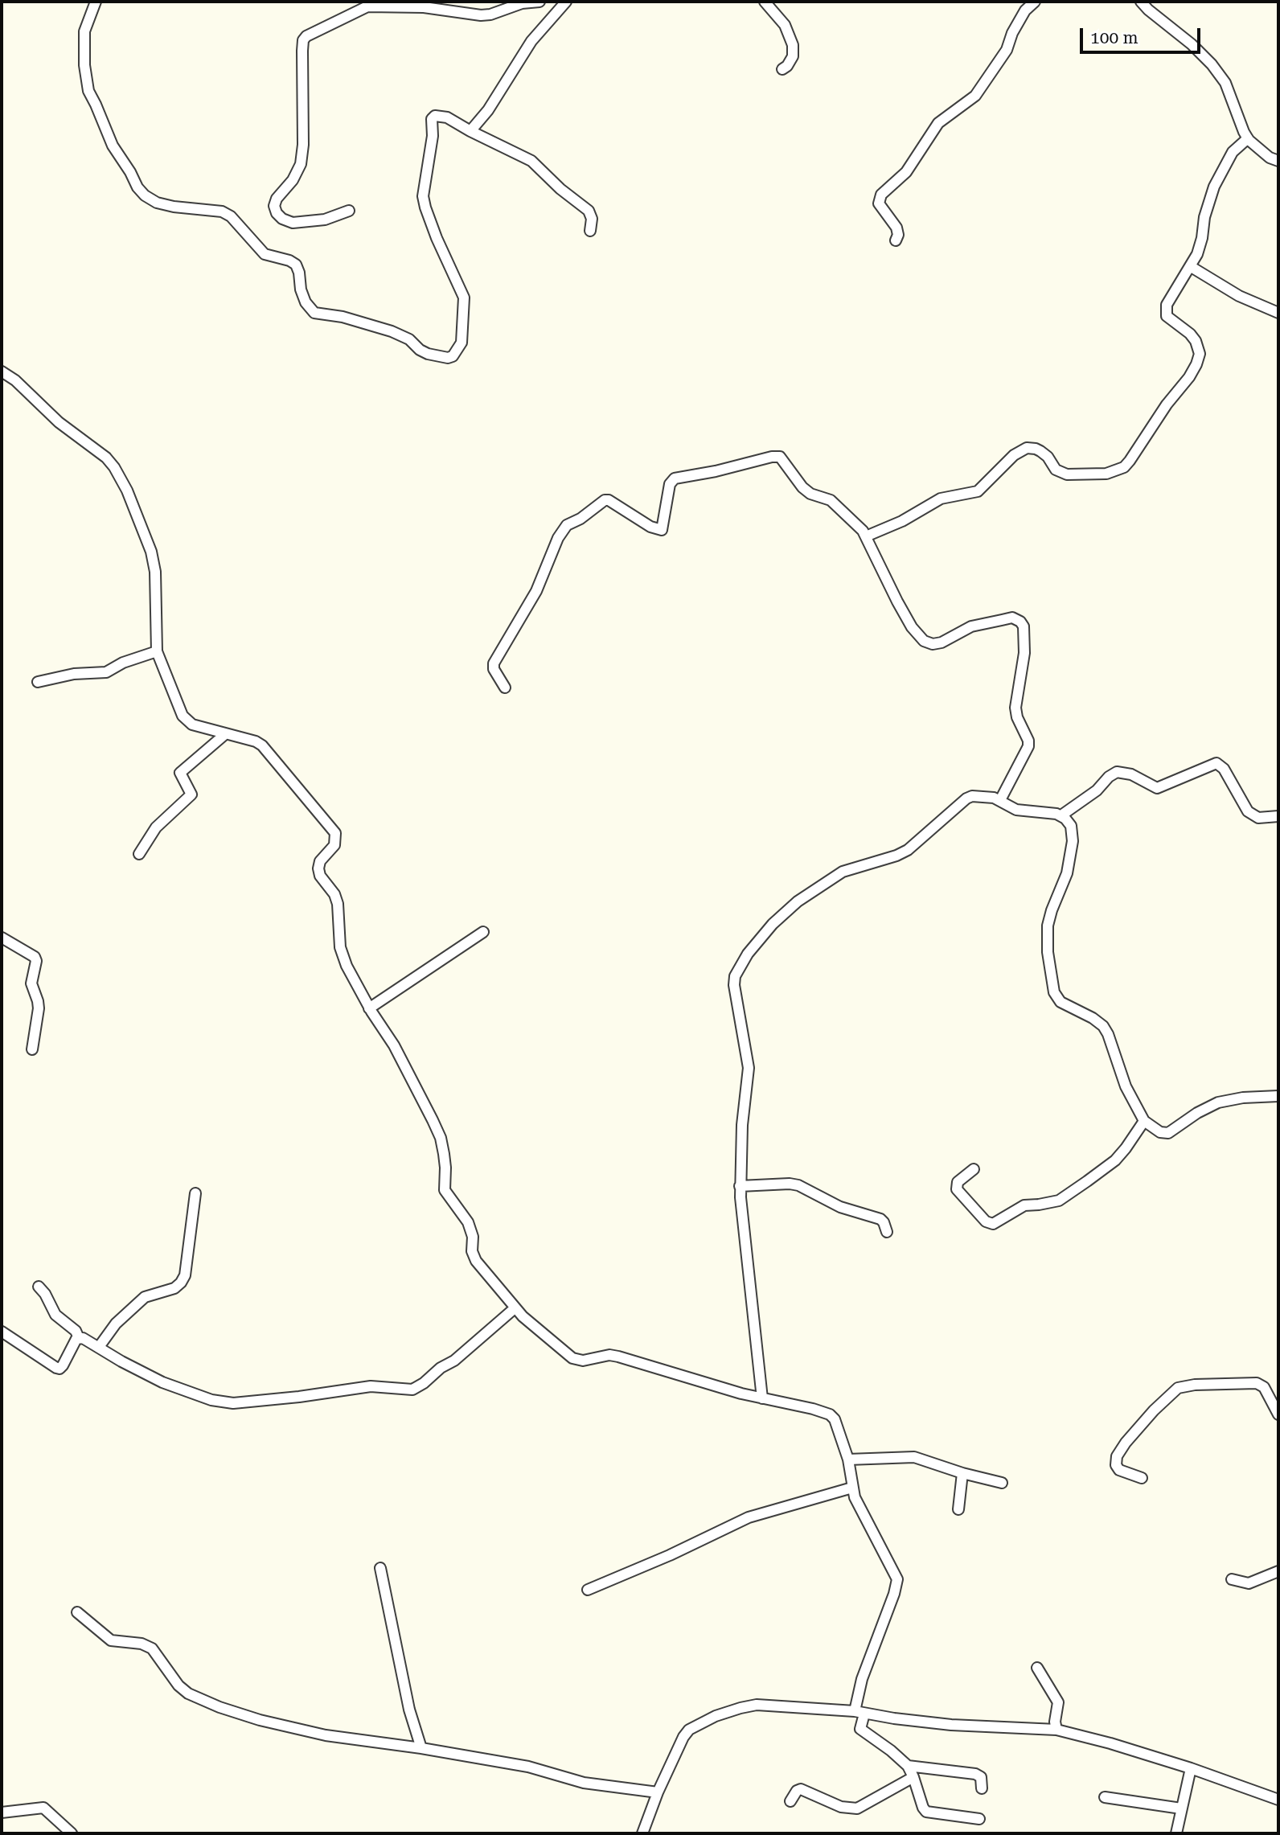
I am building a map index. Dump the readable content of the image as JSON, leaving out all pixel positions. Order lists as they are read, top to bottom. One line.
{"scale_bar":"100 m"}
